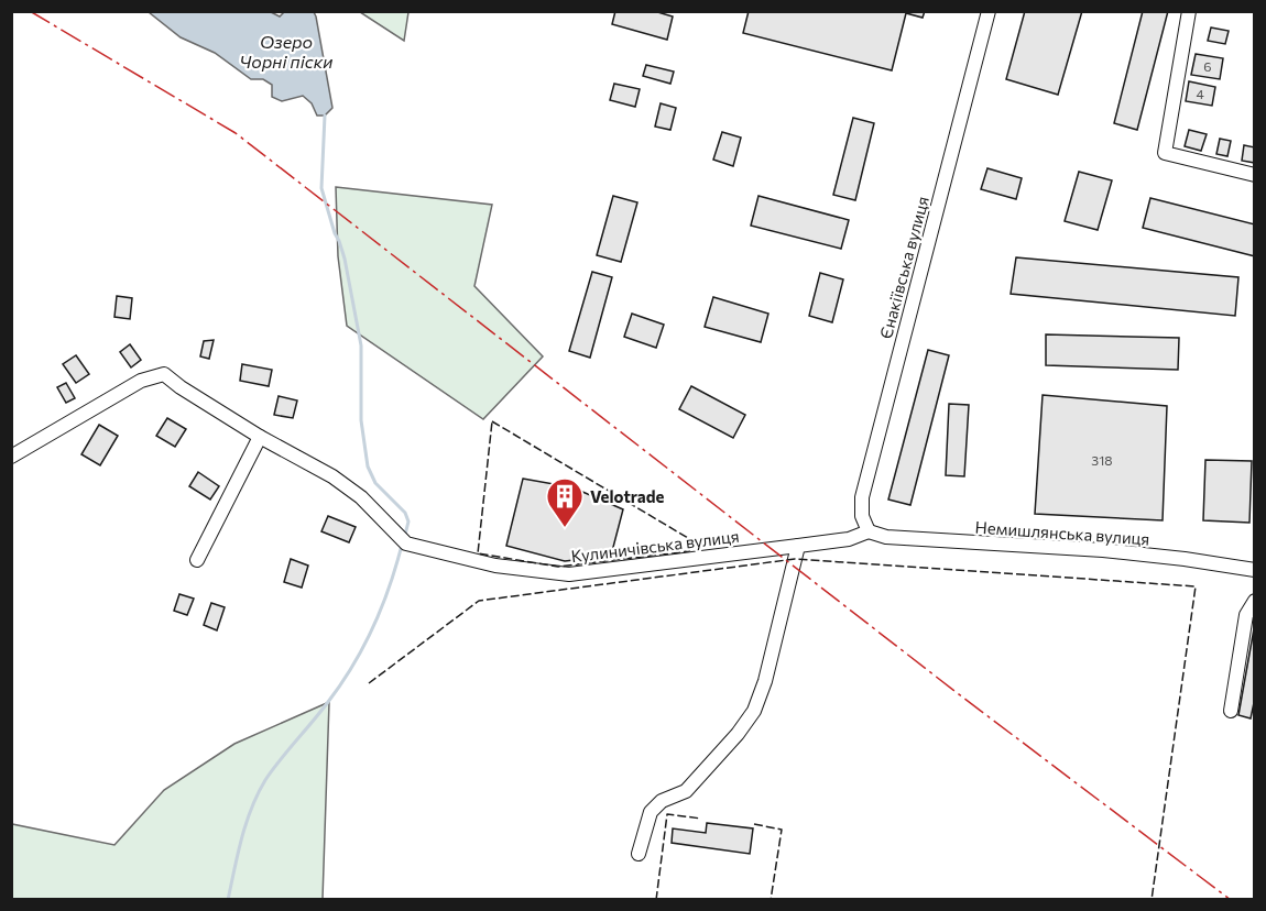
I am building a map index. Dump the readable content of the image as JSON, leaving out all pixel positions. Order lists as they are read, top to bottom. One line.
{"streets":{"street":["Єнакіївська вулиця","Немишлянська вулиця","Кулиничівська вулиця"]},"crossings":[["Єнакіївська вулиця","Немишлянська вулиця"],["Єнакіївська вулиця","Кулиничівська вулиця"],["Немишлянська вулиця","Кулиничівська вулиця"]],"water":["Озеро Чорні піски"],"places":{"building":["Velotrade"]},"house_numbers":["6","4","318"]}
